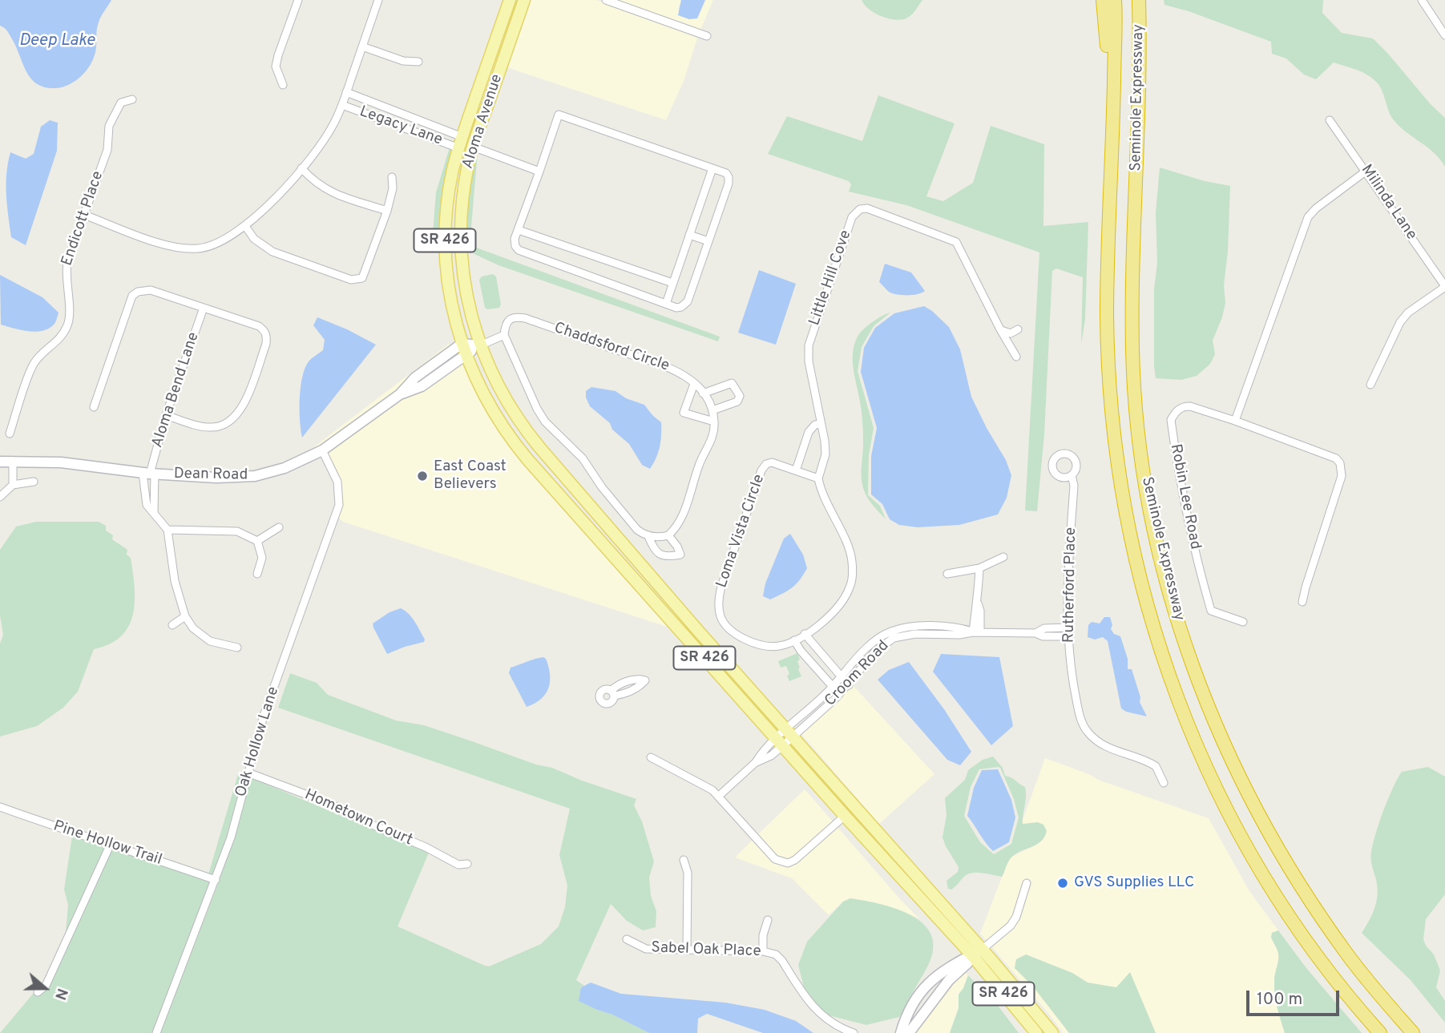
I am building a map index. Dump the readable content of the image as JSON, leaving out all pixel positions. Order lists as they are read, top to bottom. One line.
{"streets":{"highway":["Seminole Expressway"],"main road":["Aloma Avenue","SR 426","Dean Road"],"street":["Legacy Lane","Milinda Lane","Endicott Place","Little Hill Cove","Chaddsford Circle","Aloma Bend Lane","Robin Lee Road","Loma Vista Circle","Rutherford Place","Croom Road","Oak Hollow Lane","Hometown Court","Pine Hollow Trail","Sabel Oak Place"]},"crossings":[["Aloma Avenue","Legacy Lane"],["Aloma Avenue","SR 426"],["Aloma Avenue","Chaddsford Circle"],["Aloma Avenue","Dean Road"],["SR 426","Chaddsford Circle"],["SR 426","Dean Road"],["SR 426","Croom Road"],["Little Hill Cove","Loma Vista Circle"],["Aloma Bend Lane","Dean Road"],["Dean Road","Oak Hollow Lane"],["Oak Hollow Lane","Hometown Court"],["Oak Hollow Lane","Pine Hollow Trail"]],"water":["Deep Lake"],"places":["East Coast Believers","GVS Supplies LLC"],"scale_bar":"100 m","north":"right"}
